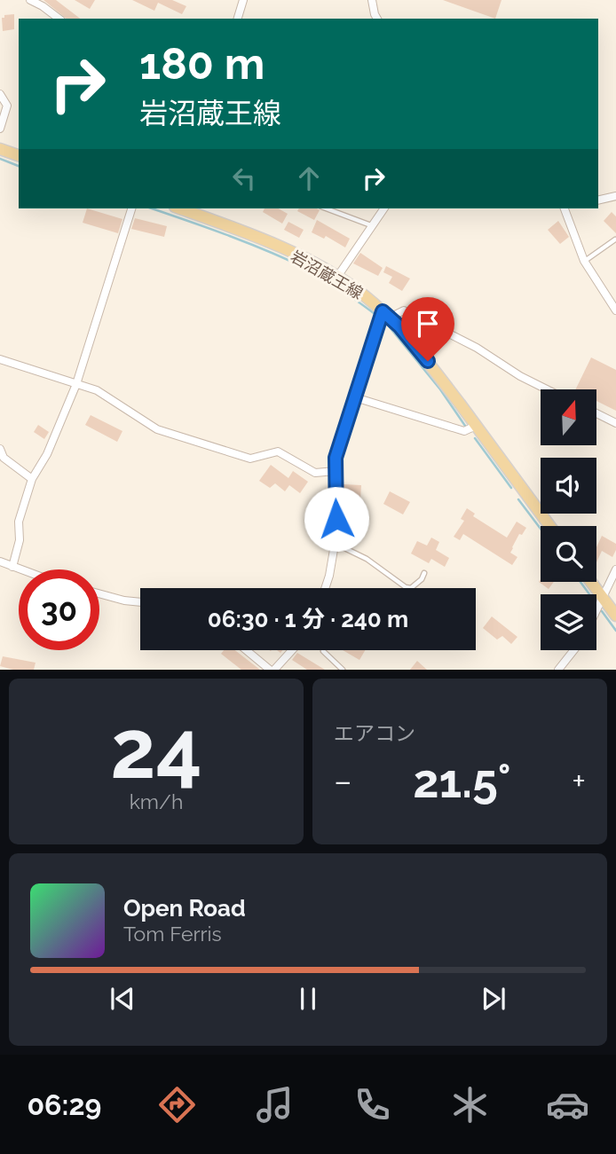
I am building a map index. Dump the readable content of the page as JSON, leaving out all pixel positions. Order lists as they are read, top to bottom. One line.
{"streets":{"main road":["岩沼蔵王線"]},"north":"top","page":{"turn":["180 m","岩沼蔵王線"],"limit":"30","trip":"06:30 · 1 分 · 240 m","tile":[["24","km/h"],"エアコン"],"heat":["−","21.5°","+"],"song":["Open Road","Tom Ferris"],"tabs":"06:29"}}
